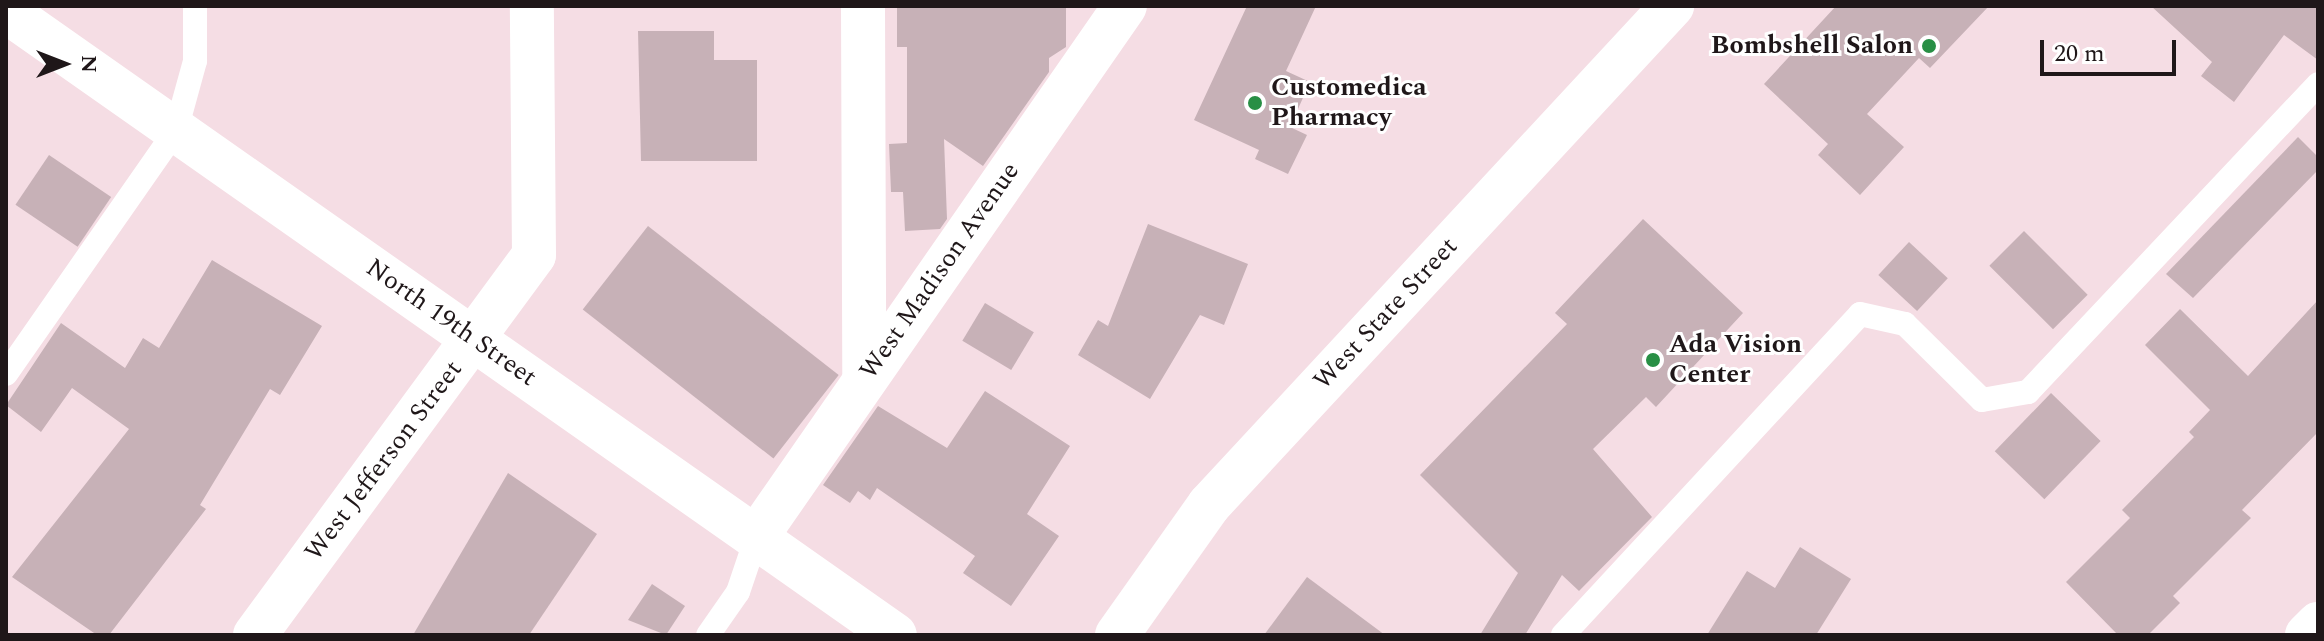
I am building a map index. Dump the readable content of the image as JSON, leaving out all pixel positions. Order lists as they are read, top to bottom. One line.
{"streets":{"street":["West Madison Avenue","West State Street","North 19th Street","West Jefferson Street"]},"crossings":[["West Madison Avenue","North 19th Street"],["North 19th Street","West Jefferson Street"]],"places":["Bombshell Salon","Customedica Pharmacy","Ada Vision Center"],"scale_bar":"20 m","north":"right"}
